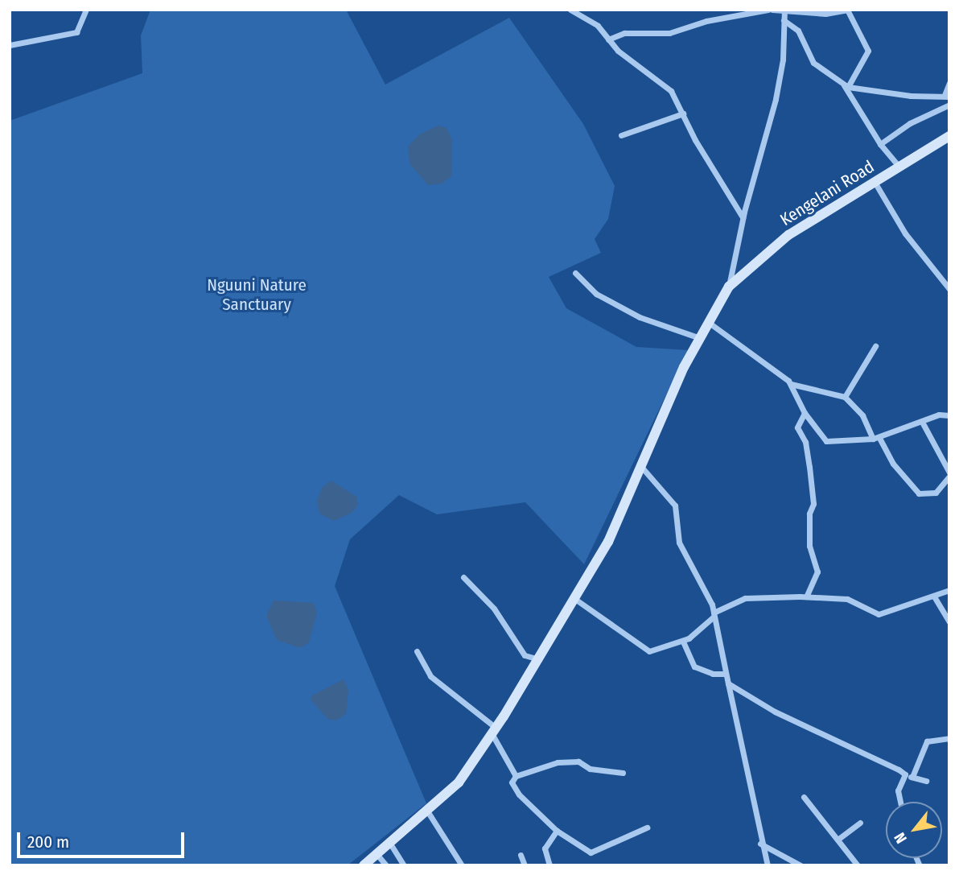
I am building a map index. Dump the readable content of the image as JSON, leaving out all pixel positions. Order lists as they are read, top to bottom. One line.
{"streets":{"main road":["Kengelani Road"]},"parks":["Nguuni Nature Sanctuary"],"scale_bar":"200 m","north":"bottom left"}
